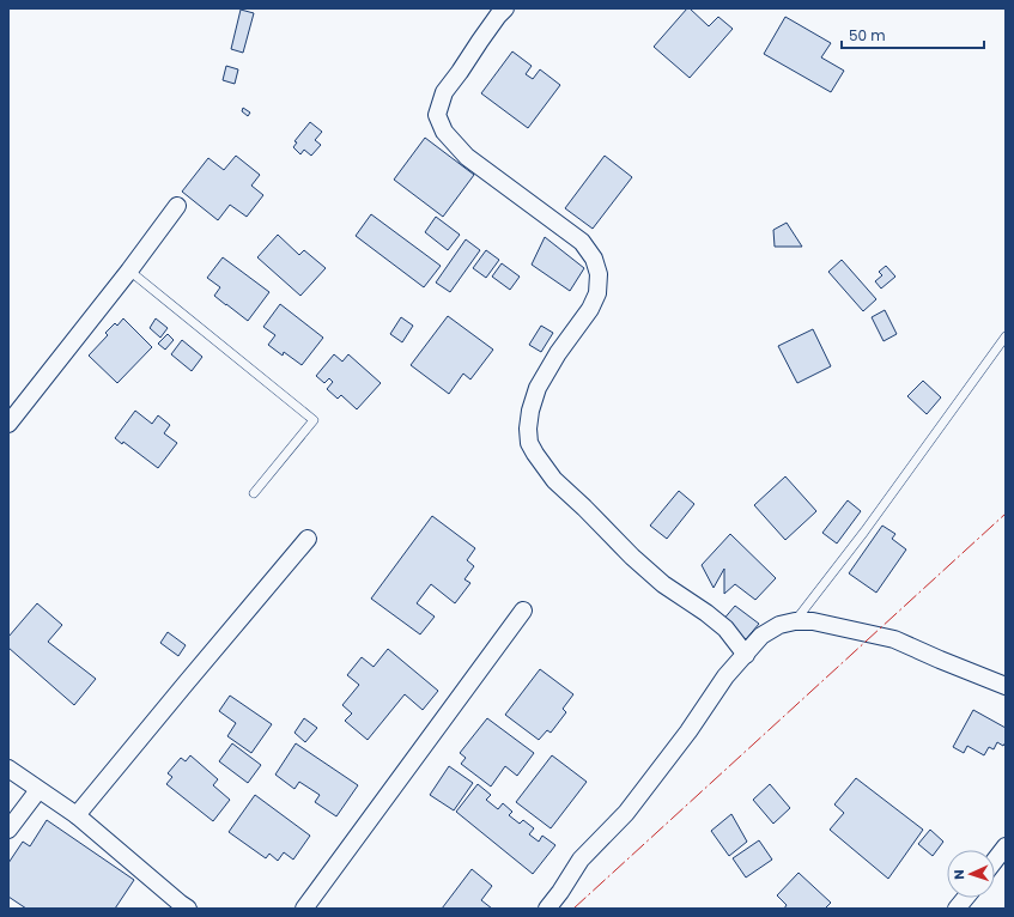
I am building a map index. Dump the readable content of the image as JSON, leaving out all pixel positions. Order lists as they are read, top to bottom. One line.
{"scale_bar":"50 m","north":"left"}
